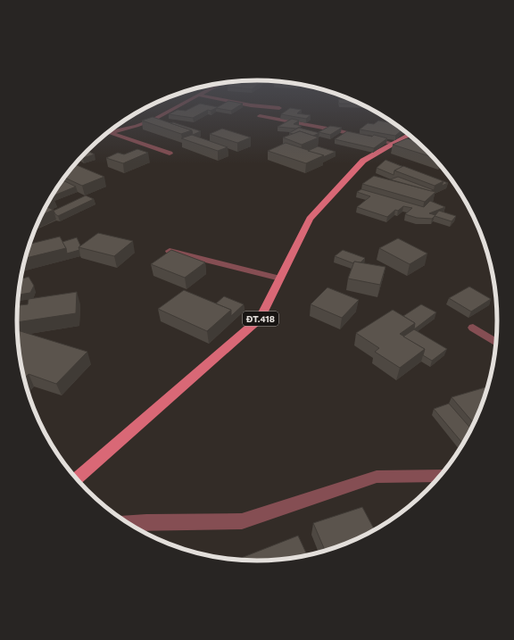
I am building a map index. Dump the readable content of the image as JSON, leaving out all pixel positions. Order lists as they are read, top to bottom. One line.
{"streets":{"main road":["ĐT.418"]}}
